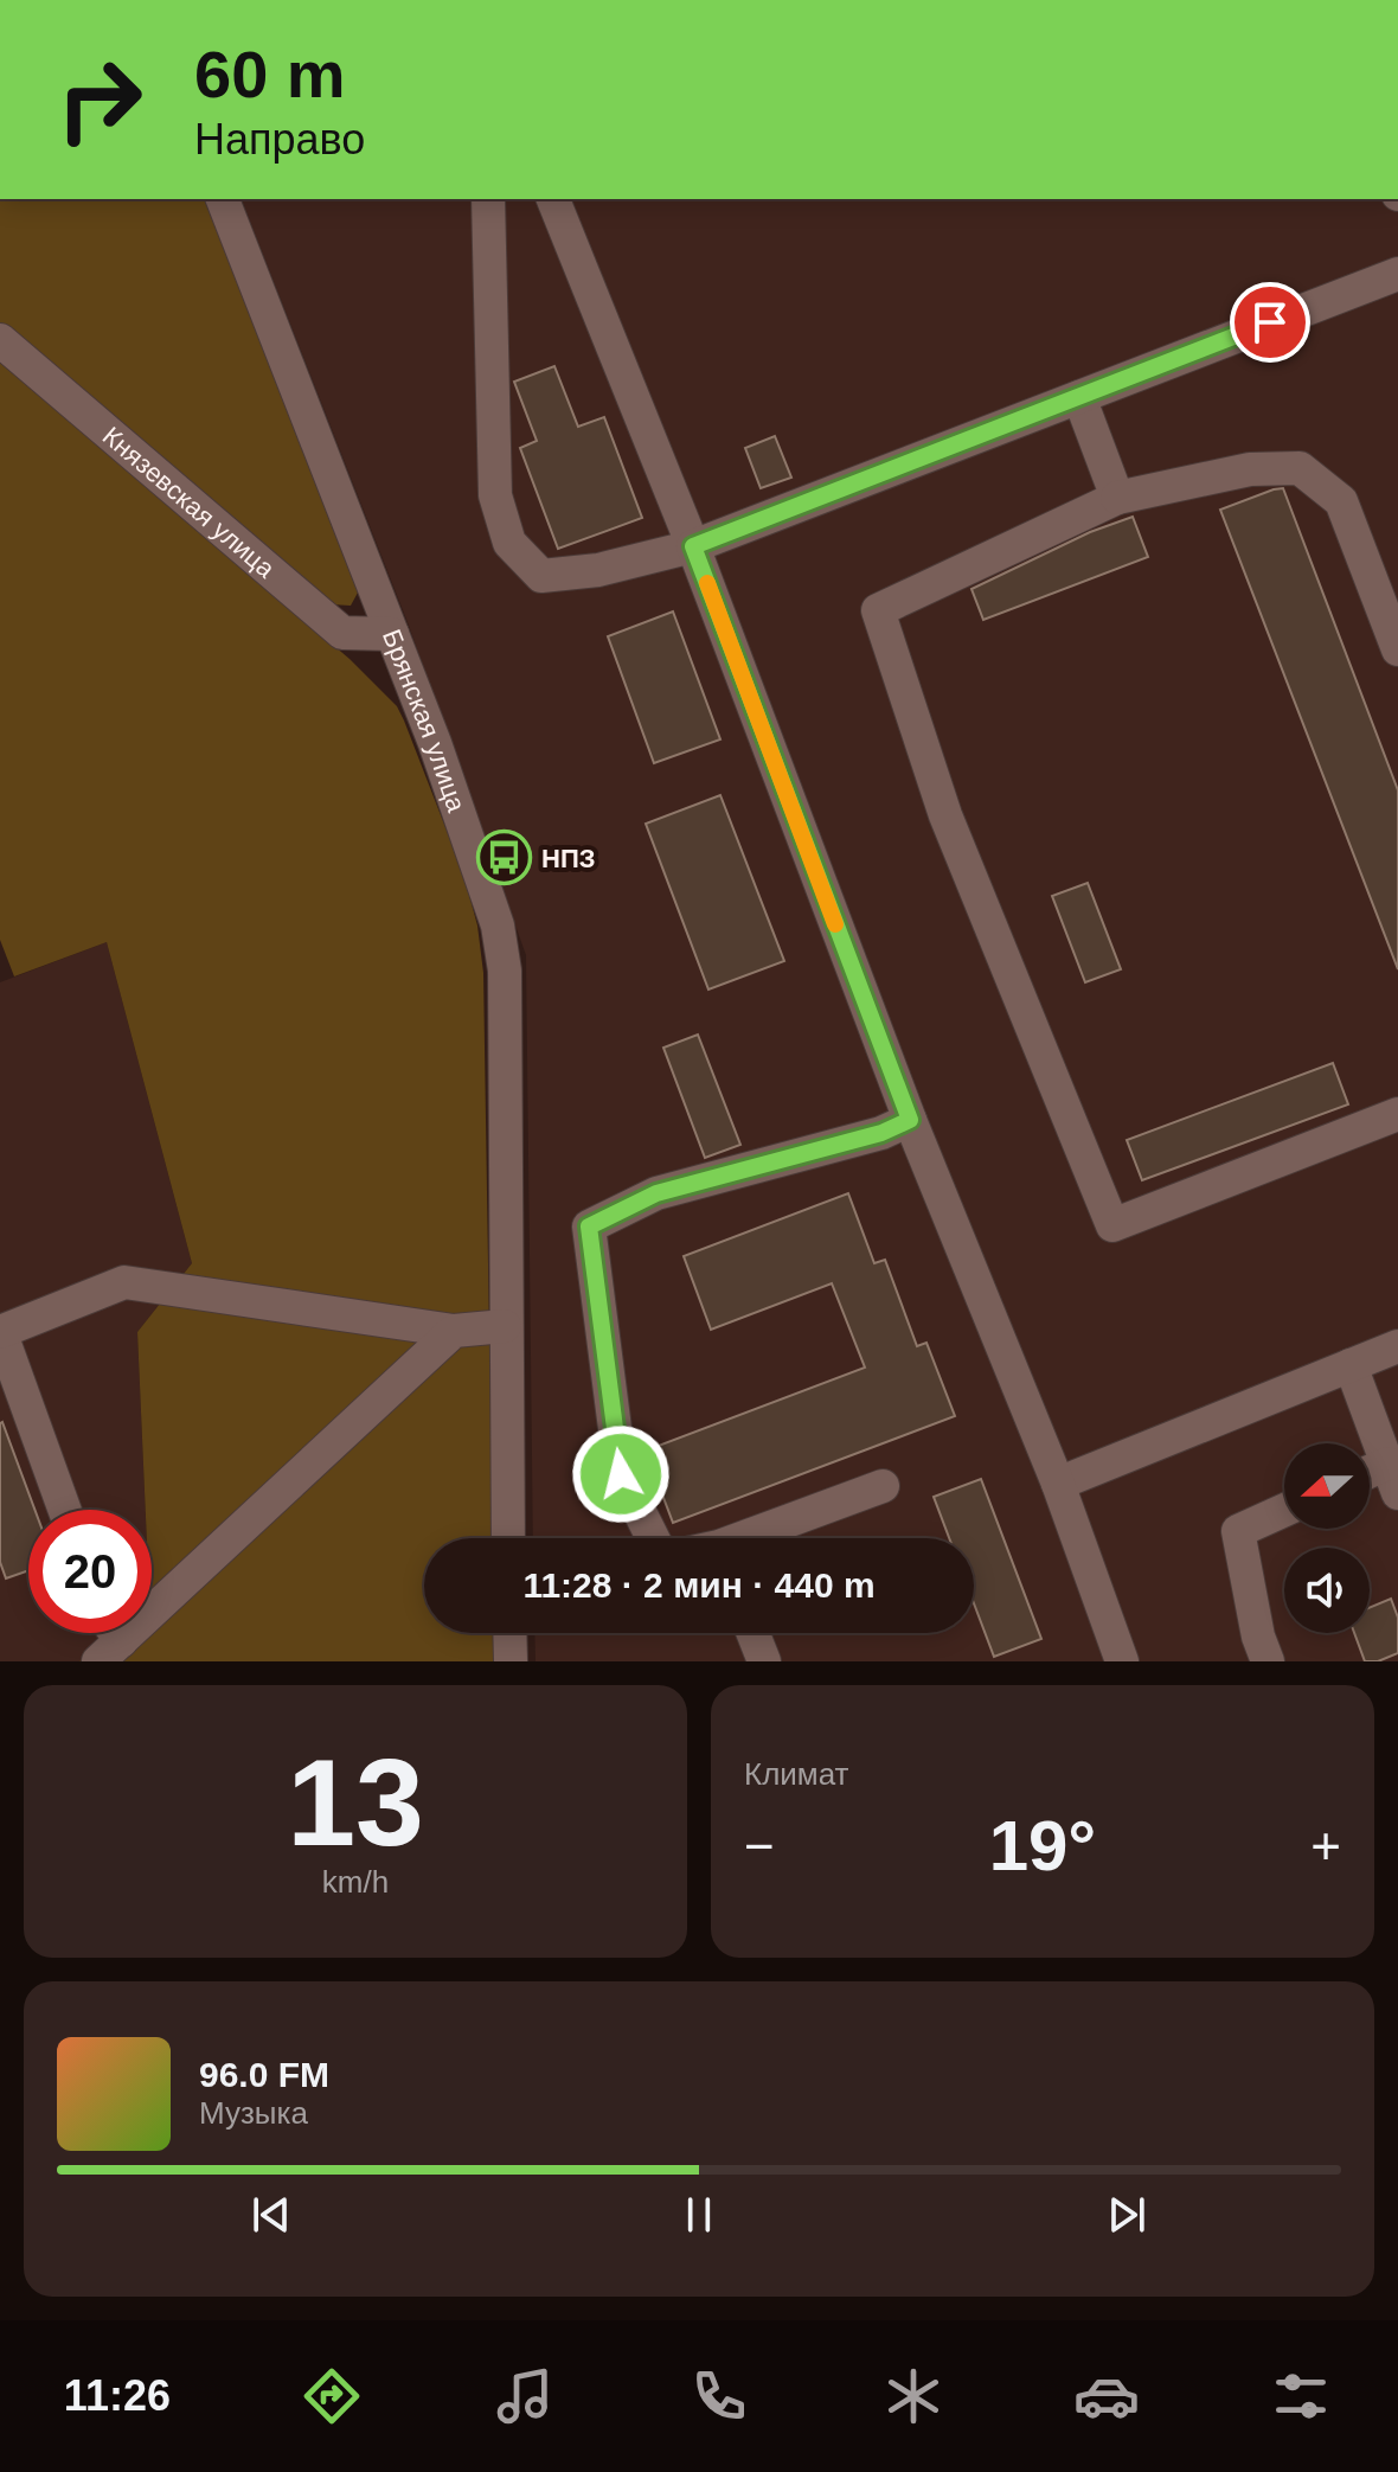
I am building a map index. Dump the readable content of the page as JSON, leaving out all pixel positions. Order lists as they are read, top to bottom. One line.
{"streets":{"street":["Князевская улица","Брянская улица"]},"crossings":[["Князевская улица","Брянская улица"]],"places":{"bus stop":["НПЗ"]},"north":"left","page":{"turn":["60 m","Направо"],"limit":"20","trip":"11:28 · 2 мин · 440 m","tile":[["13","km/h"],"Климат"],"heat":["−","19°","+"],"song":["96.0 FM","Музыка"],"tabs":"11:26"}}
